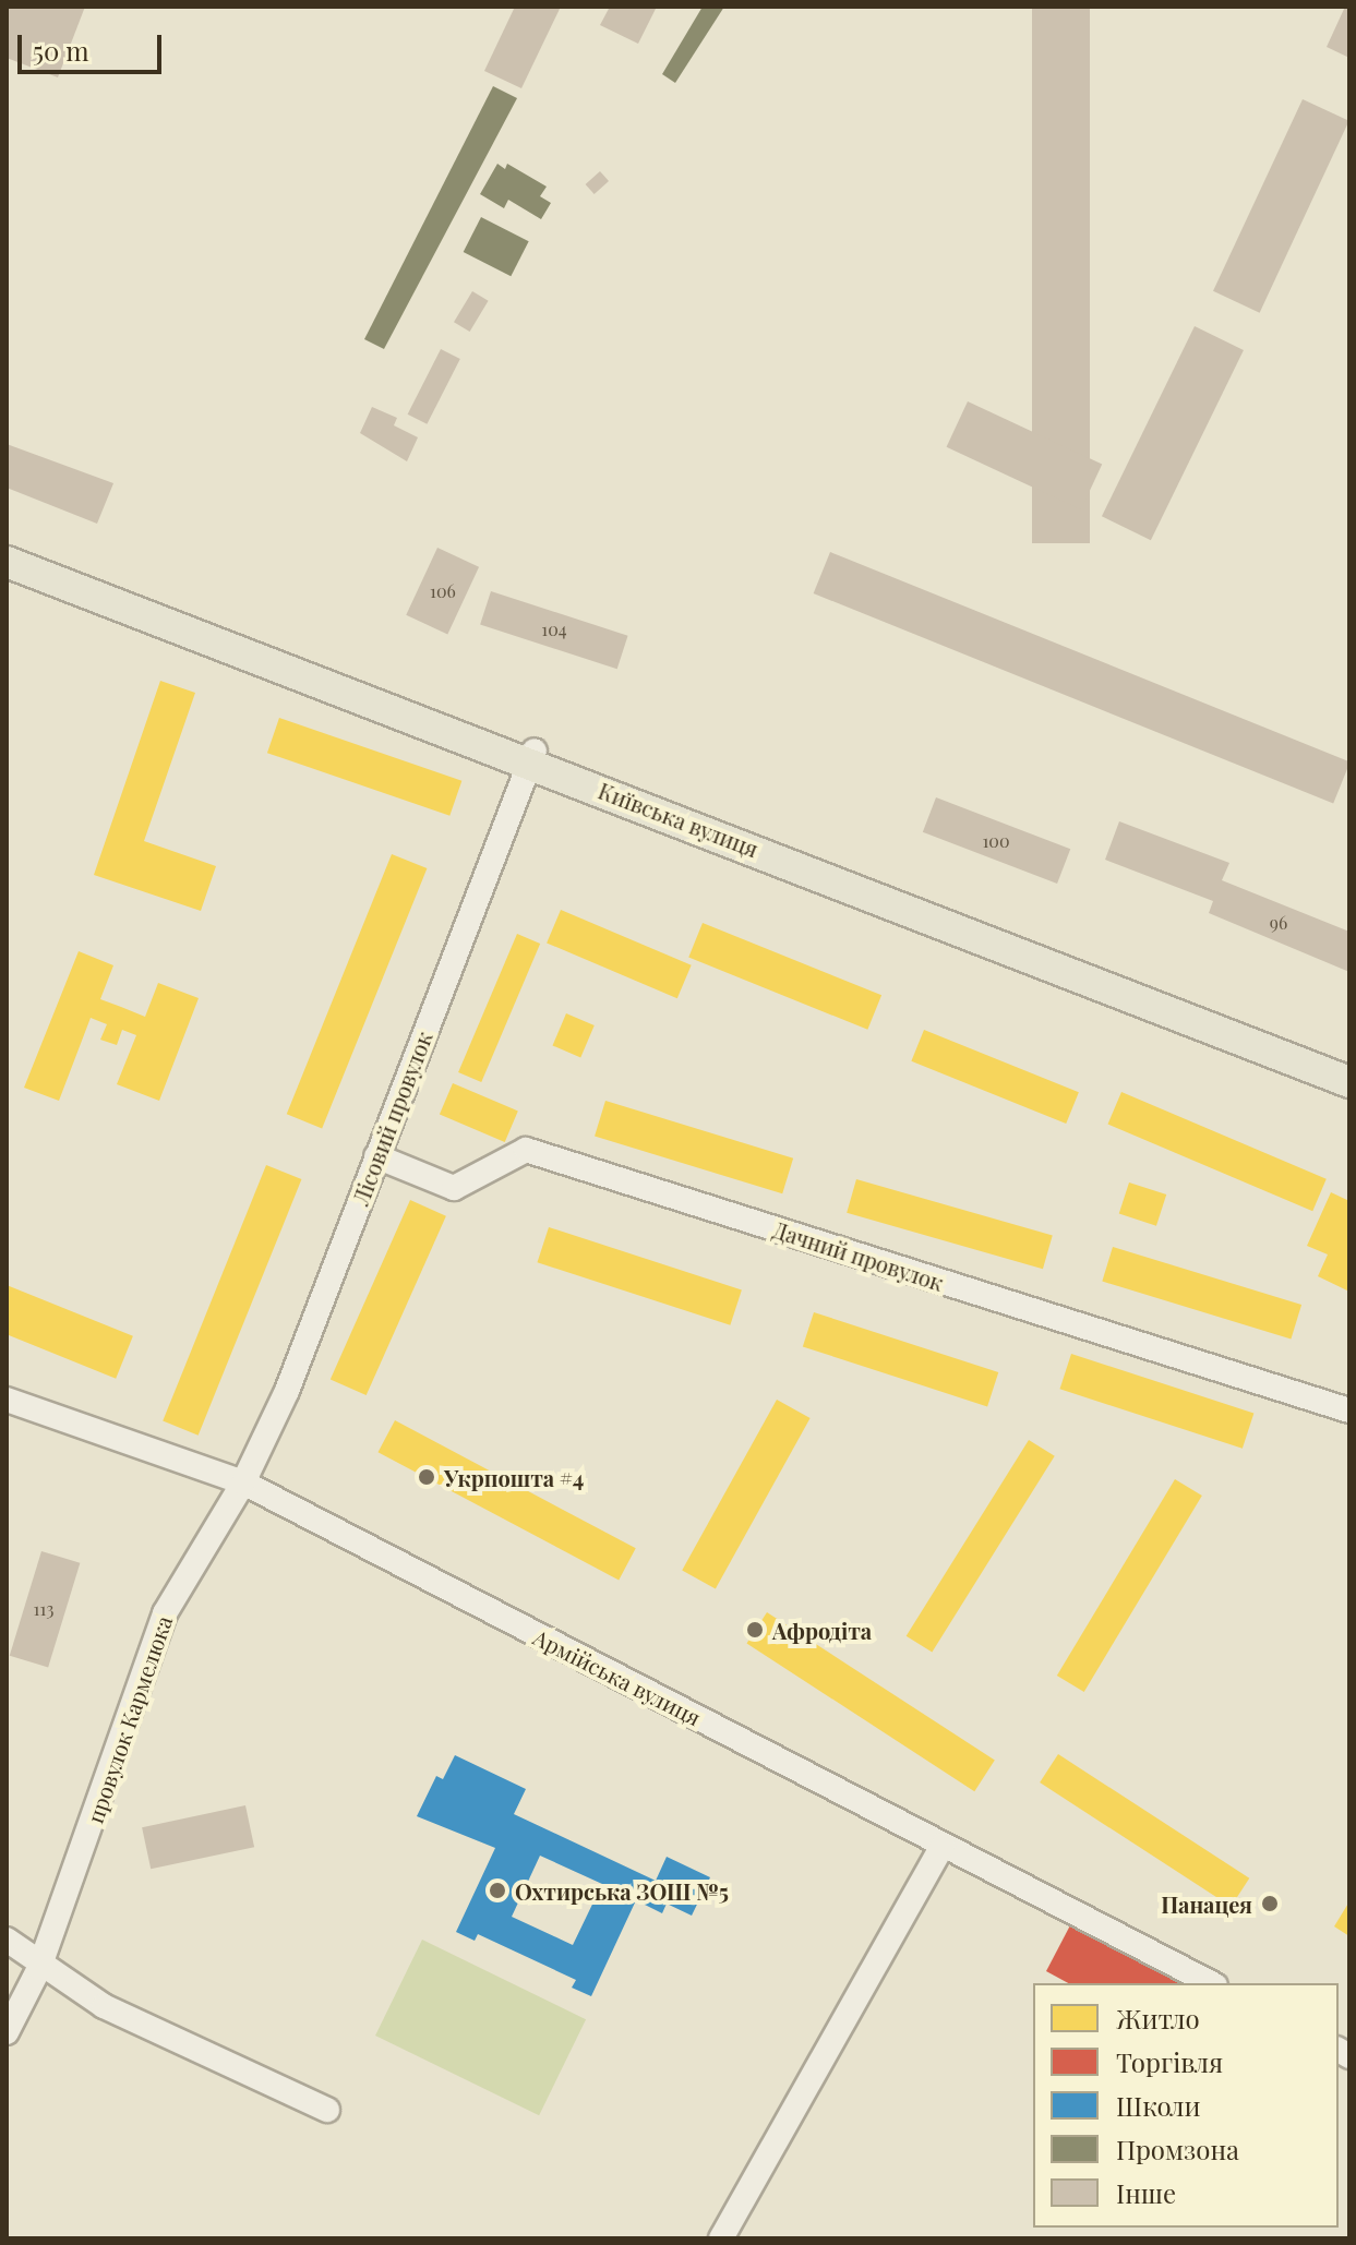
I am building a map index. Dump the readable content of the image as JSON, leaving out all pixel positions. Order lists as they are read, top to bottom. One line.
{"streets":{"main road":["Київська вулиця"],"street":["Лісовий провулок","Дачний провулок","Армійська вулиця","провулок Кармелюка"]},"crossings":[["Київська вулиця","Лісовий провулок"],["Лісовий провулок","Дачний провулок"],["Лісовий провулок","Армійська вулиця"],["Лісовий провулок","провулок Кармелюка"],["Армійська вулиця","провулок Кармелюка"]],"places":["Укрпошта #4","Афродіта","Охтирська ЗОШ №5","Панацея"],"house_numbers":["106","104","100","96","113"],"legend":["Житло","Торгівля","Школи","Промзона","Інше"],"scale_bar":"50 m"}
